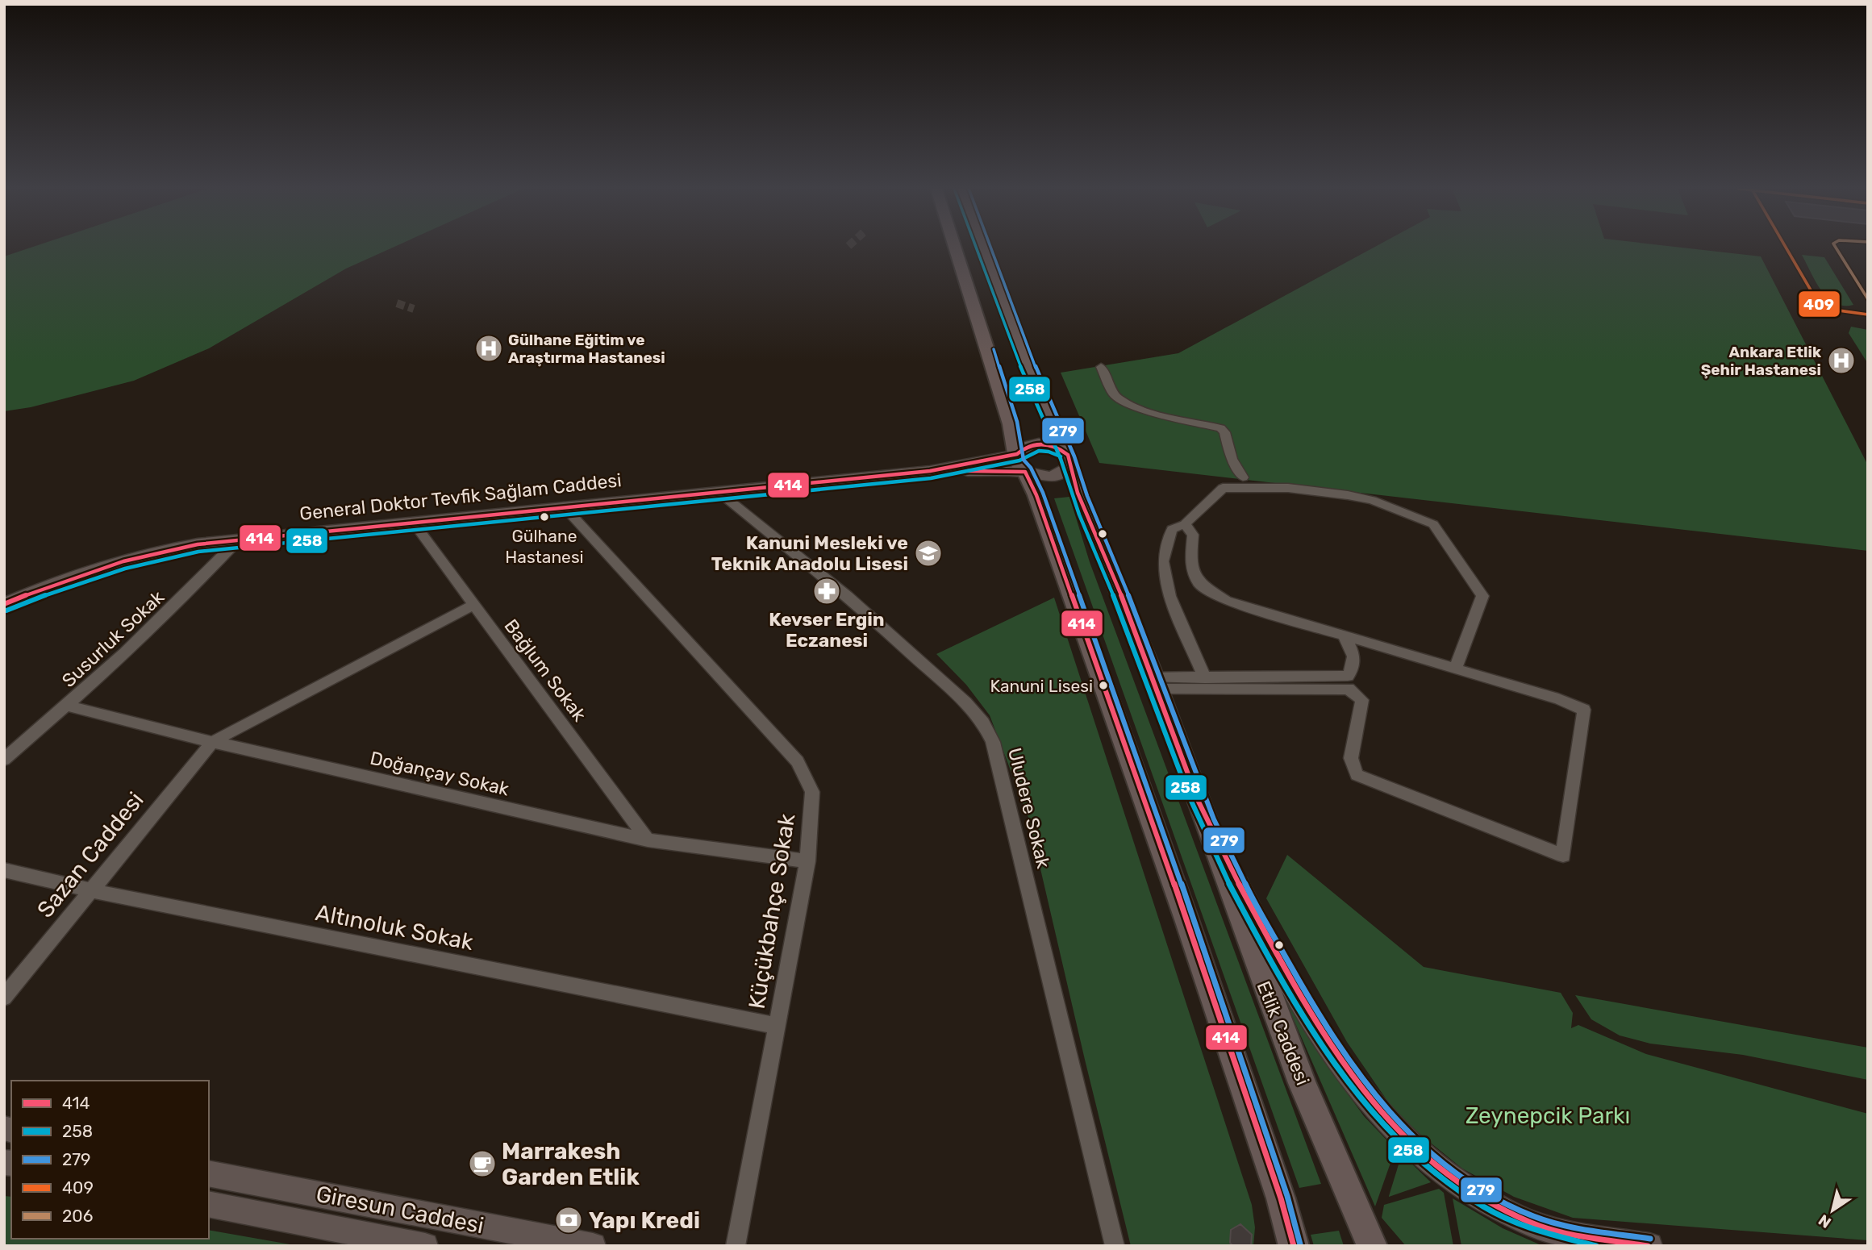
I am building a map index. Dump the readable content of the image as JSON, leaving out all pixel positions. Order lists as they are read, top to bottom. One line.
{"streets":{"main road":["General Doktor Tevfik Sağlam Caddesi","Etlik Caddesi","Giresun Caddesi"],"street":["Susurluk Sokak","Bağlum Sokak","Doğançay Sokak","Uludere Sokak","Sazan Caddesi","Küçükbahçe Sokak","Altınoluk Sokak"]},"crossings":[["General Doktor Tevfik Sağlam Caddesi","Susurluk Sokak"],["General Doktor Tevfik Sağlam Caddesi","Bağlum Sokak"],["General Doktor Tevfik Sağlam Caddesi","Uludere Sokak"],["General Doktor Tevfik Sağlam Caddesi","Küçükbahçe Sokak"],["General Doktor Tevfik Sağlam Caddesi","Etlik Caddesi"],["Susurluk Sokak","Doğançay Sokak"],["Bağlum Sokak","Doğançay Sokak"],["Doğançay Sokak","Sazan Caddesi"],["Doğançay Sokak","Küçükbahçe Sokak"],["Sazan Caddesi","Altınoluk Sokak"],["Küçükbahçe Sokak","Altınoluk Sokak"]],"parks":["Zeynepcik Parkı"],"places":{"hospital":["Gülhane Eğitim ve Araştırma Hastanesi","Ankara Etlik Şehir Hastanesi"],"other":["Gülhane Hastanesi","Kanuni Lisesi"],"school or university":["Kanuni Mesleki ve Teknik Anadolu Lisesi"],"pharmacy":["Kevser Ergin Eczanesi"],"cafe":["Marrakesh Garden Etlik"],"bank":["Yapı Kredi"]},"lines":["transit line 258","transit line 279","transit line 409","transit line 206","transit line 414"],"legend":["414","258","279","409","206"],"north":"bottom left"}
